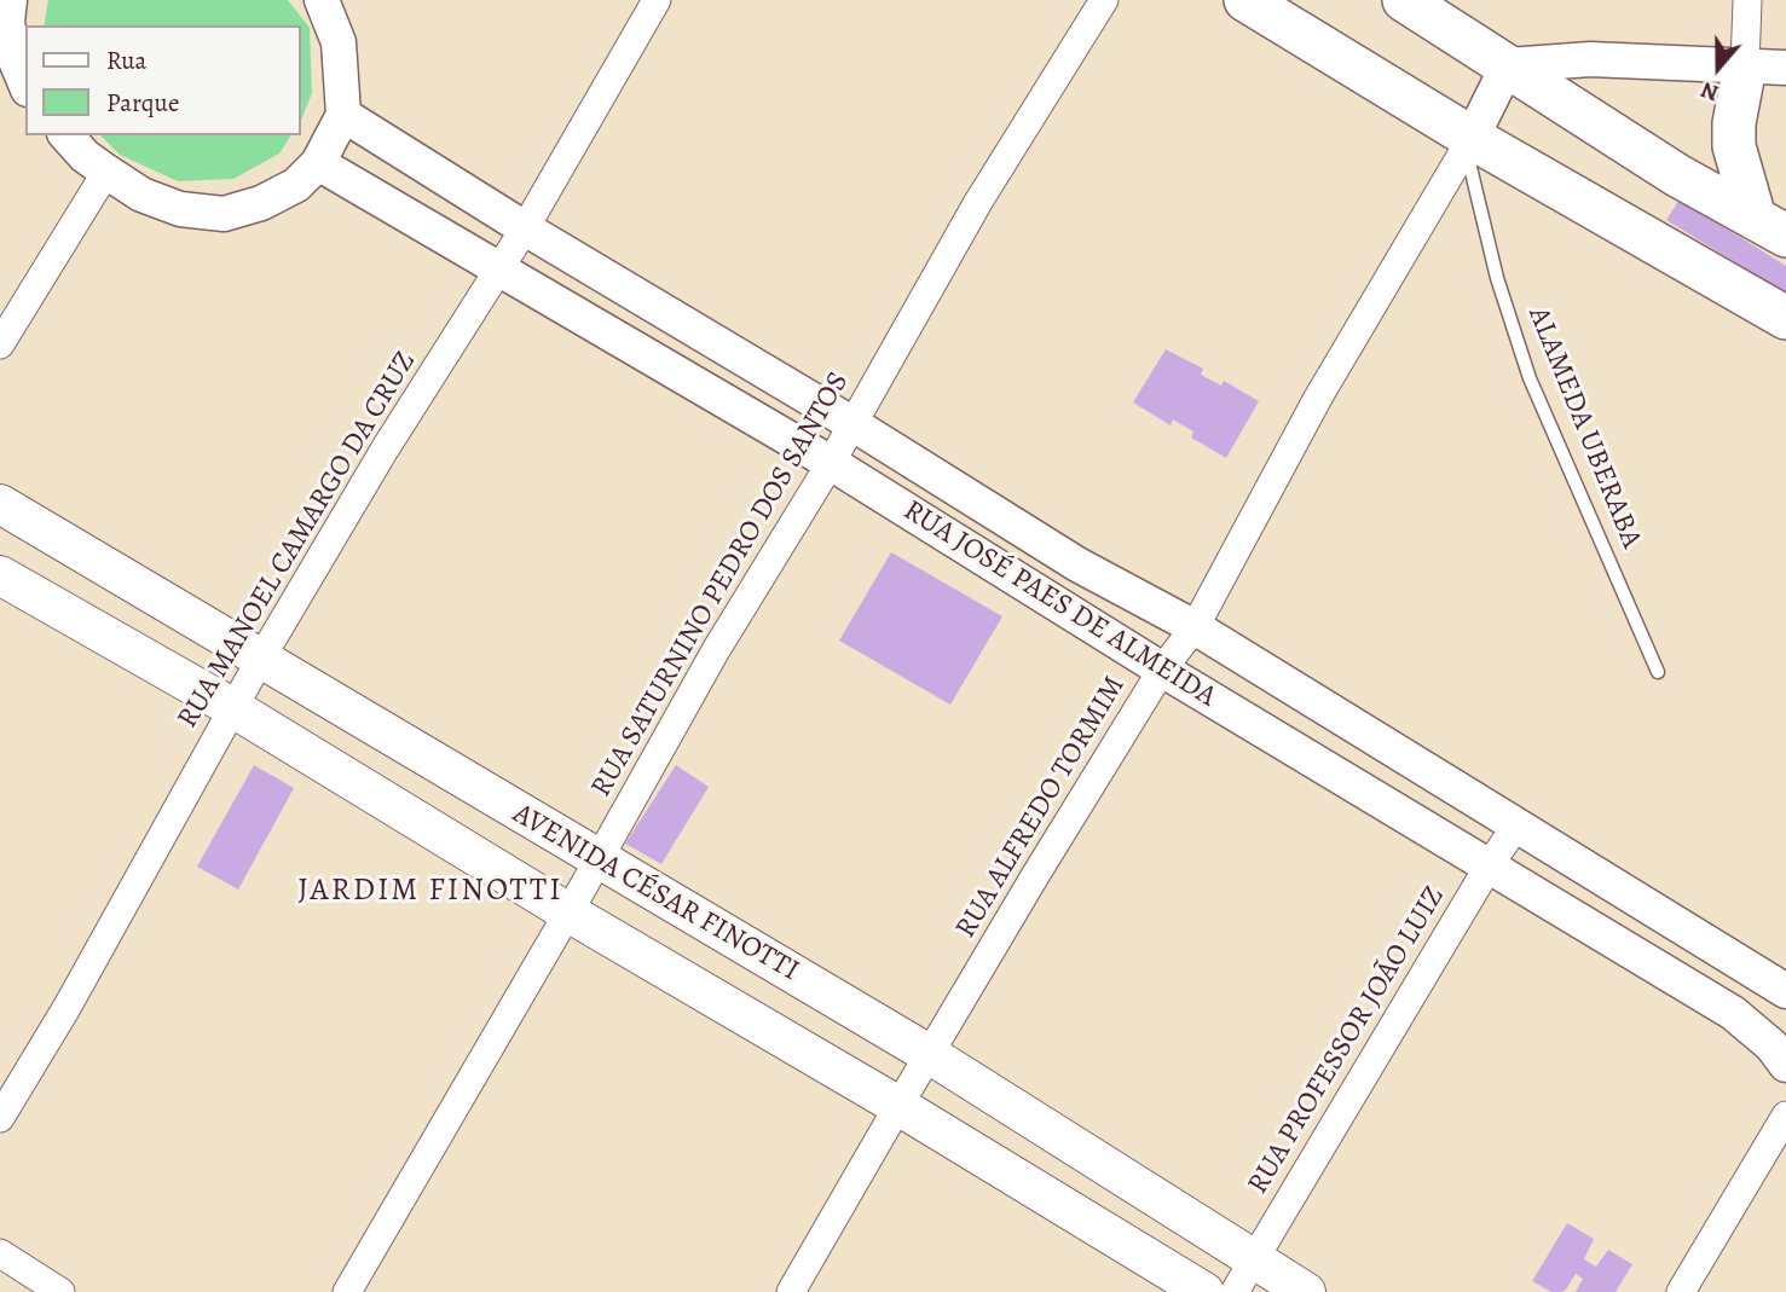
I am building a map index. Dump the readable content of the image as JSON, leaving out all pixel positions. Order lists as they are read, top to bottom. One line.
{"streets":{"main road":["AVENIDA CÉSAR FINOTTI"],"street":["RUA MANOEL CAMARGO DA CRUZ","RUA SATURNINO PEDRO DOS SANTOS","RUA JOSÉ PAES DE ALMEIDA","RUA ALFREDO TORMIM","RUA PROFESSOR JOÃO LUIZ"],"lane":["ALAMEDA UBERABA"]},"crossings":[["ALAMEDA UBERABA","RUA ALFREDO TORMIM"],["RUA MANOEL CAMARGO DA CRUZ","RUA JOSÉ PAES DE ALMEIDA"],["RUA MANOEL CAMARGO DA CRUZ","AVENIDA CÉSAR FINOTTI"],["RUA SATURNINO PEDRO DOS SANTOS","RUA JOSÉ PAES DE ALMEIDA"],["RUA SATURNINO PEDRO DOS SANTOS","AVENIDA CÉSAR FINOTTI"],["RUA JOSÉ PAES DE ALMEIDA","RUA ALFREDO TORMIM"],["RUA JOSÉ PAES DE ALMEIDA","RUA PROFESSOR JOÃO LUIZ"],["RUA ALFREDO TORMIM","AVENIDA CÉSAR FINOTTI"],["AVENIDA CÉSAR FINOTTI","RUA PROFESSOR JOÃO LUIZ"]],"districts":["JARDIM FINOTTI"],"legend":["Rua","Parque"],"north":"bottom"}
